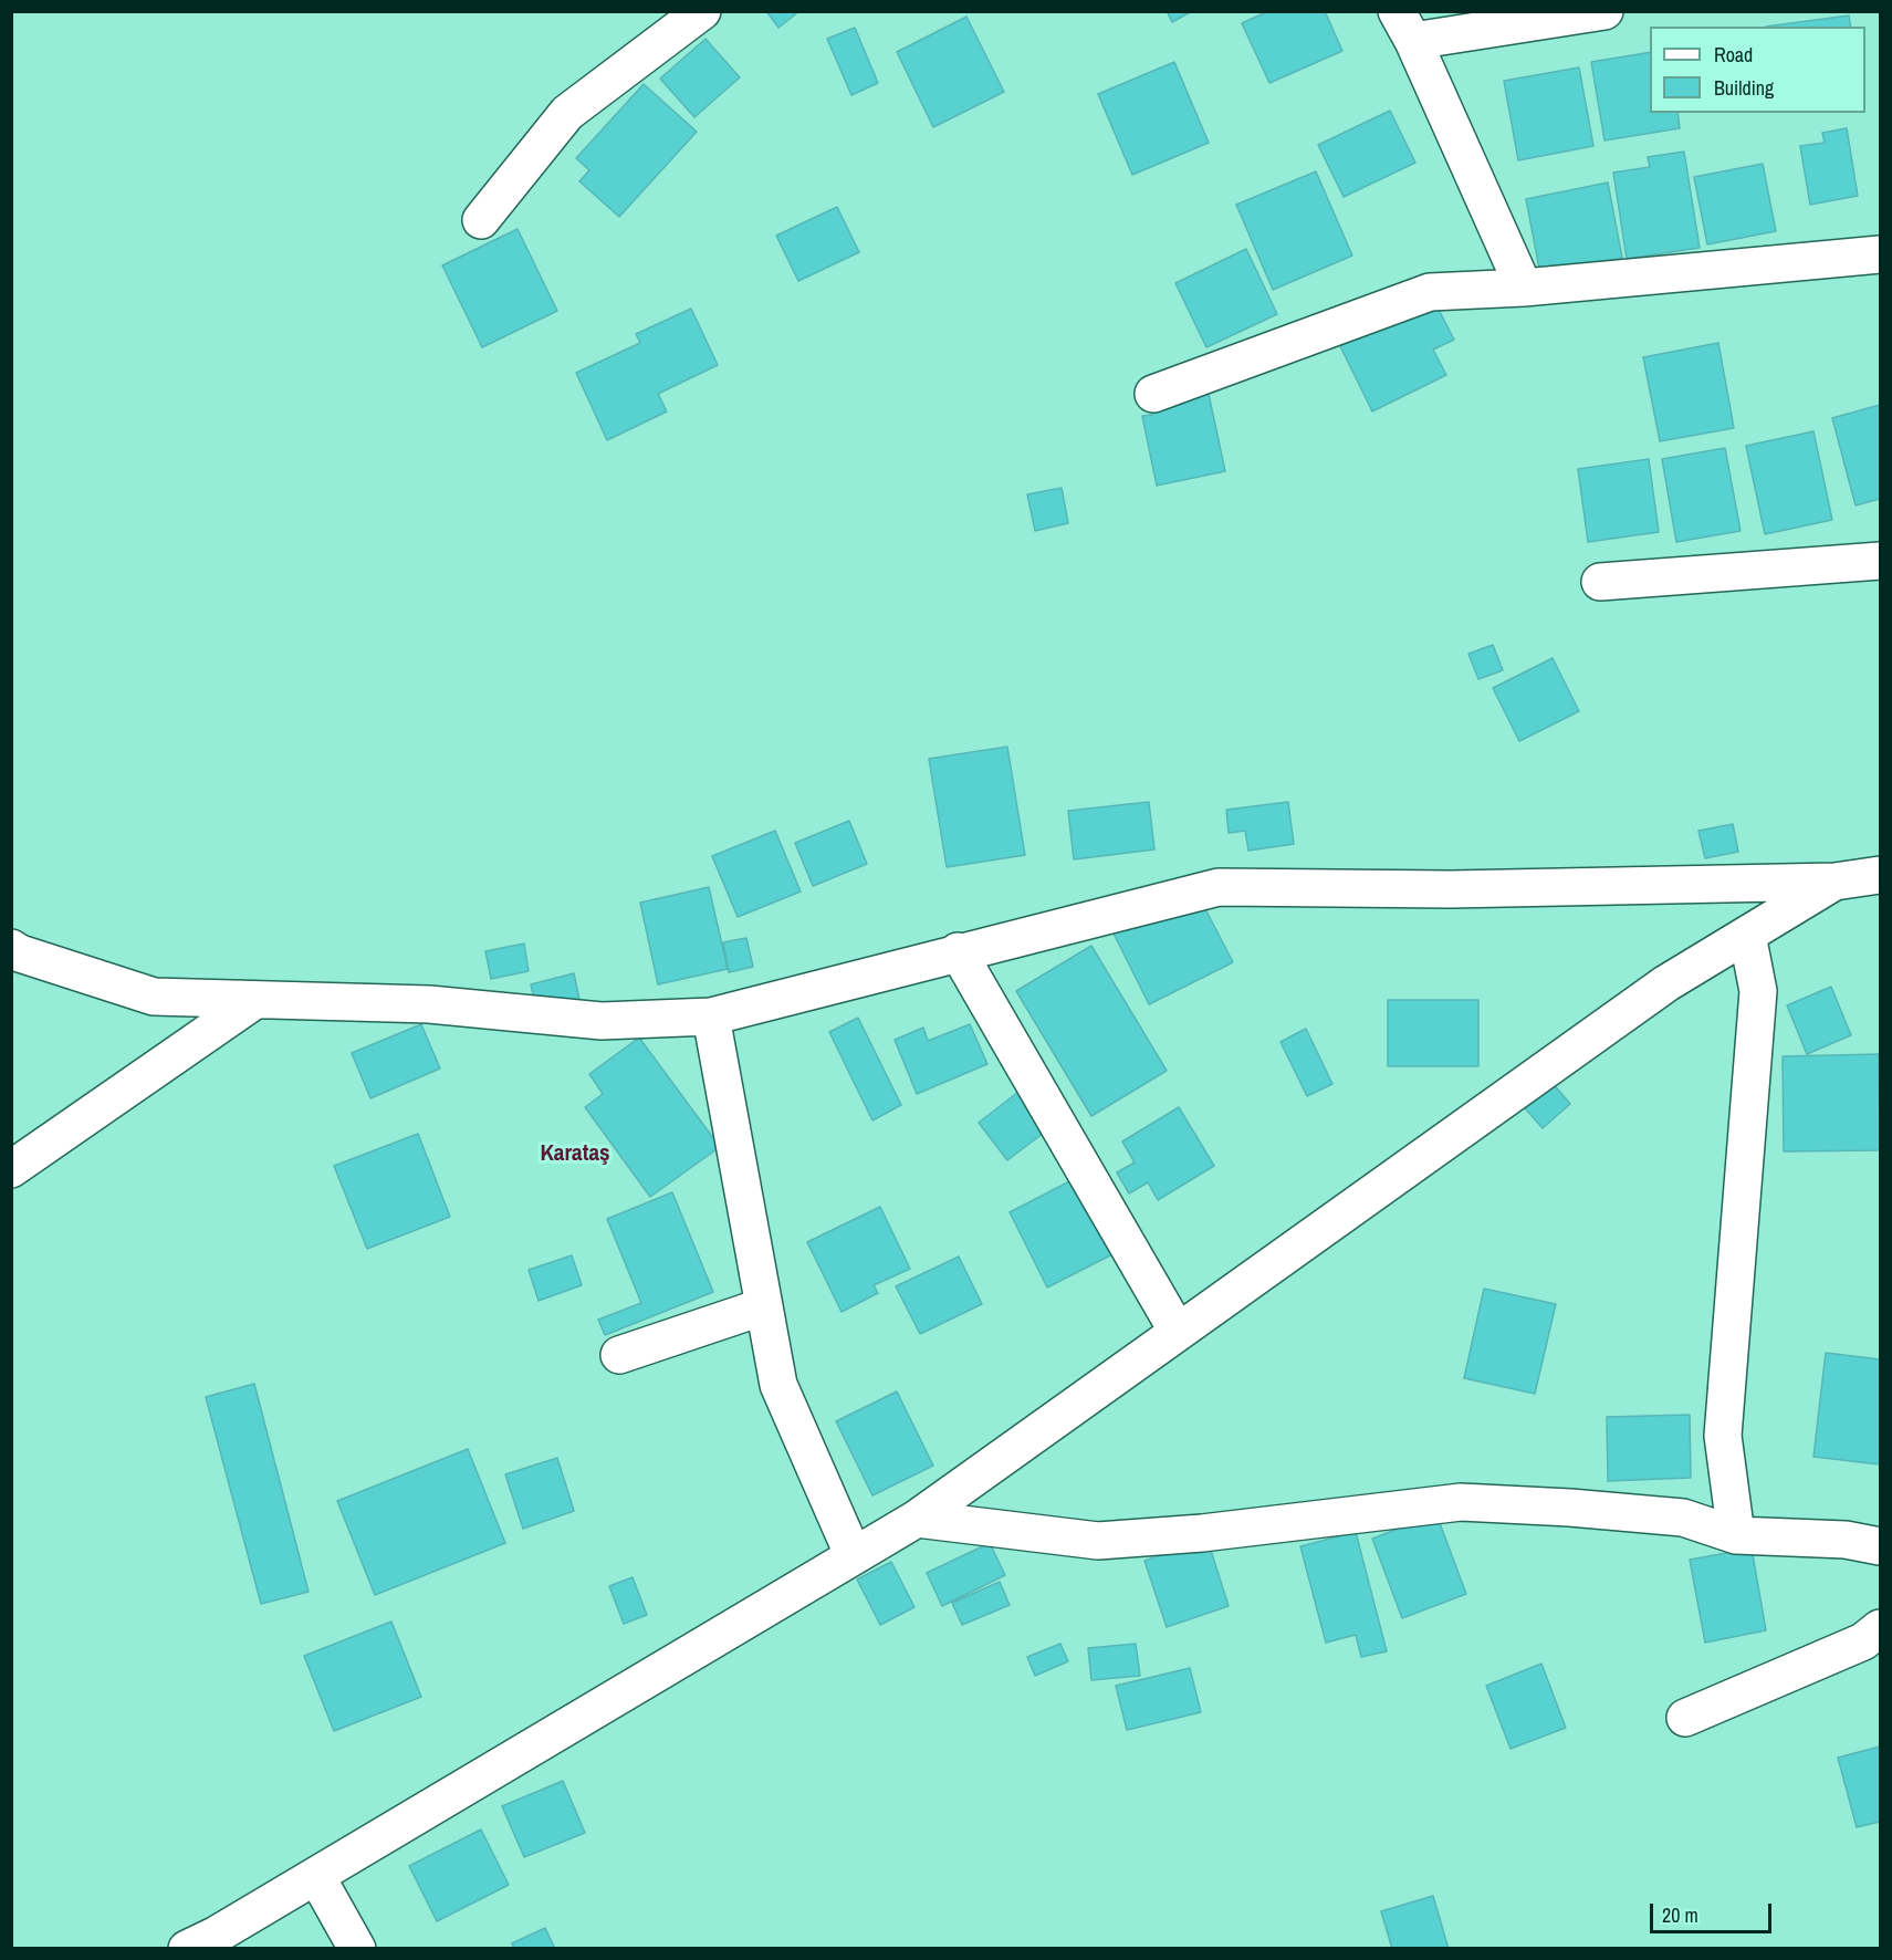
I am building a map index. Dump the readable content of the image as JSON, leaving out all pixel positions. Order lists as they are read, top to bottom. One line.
{"districts":["Karataş"],"legend":["Road","Building"],"scale_bar":"20 m"}
